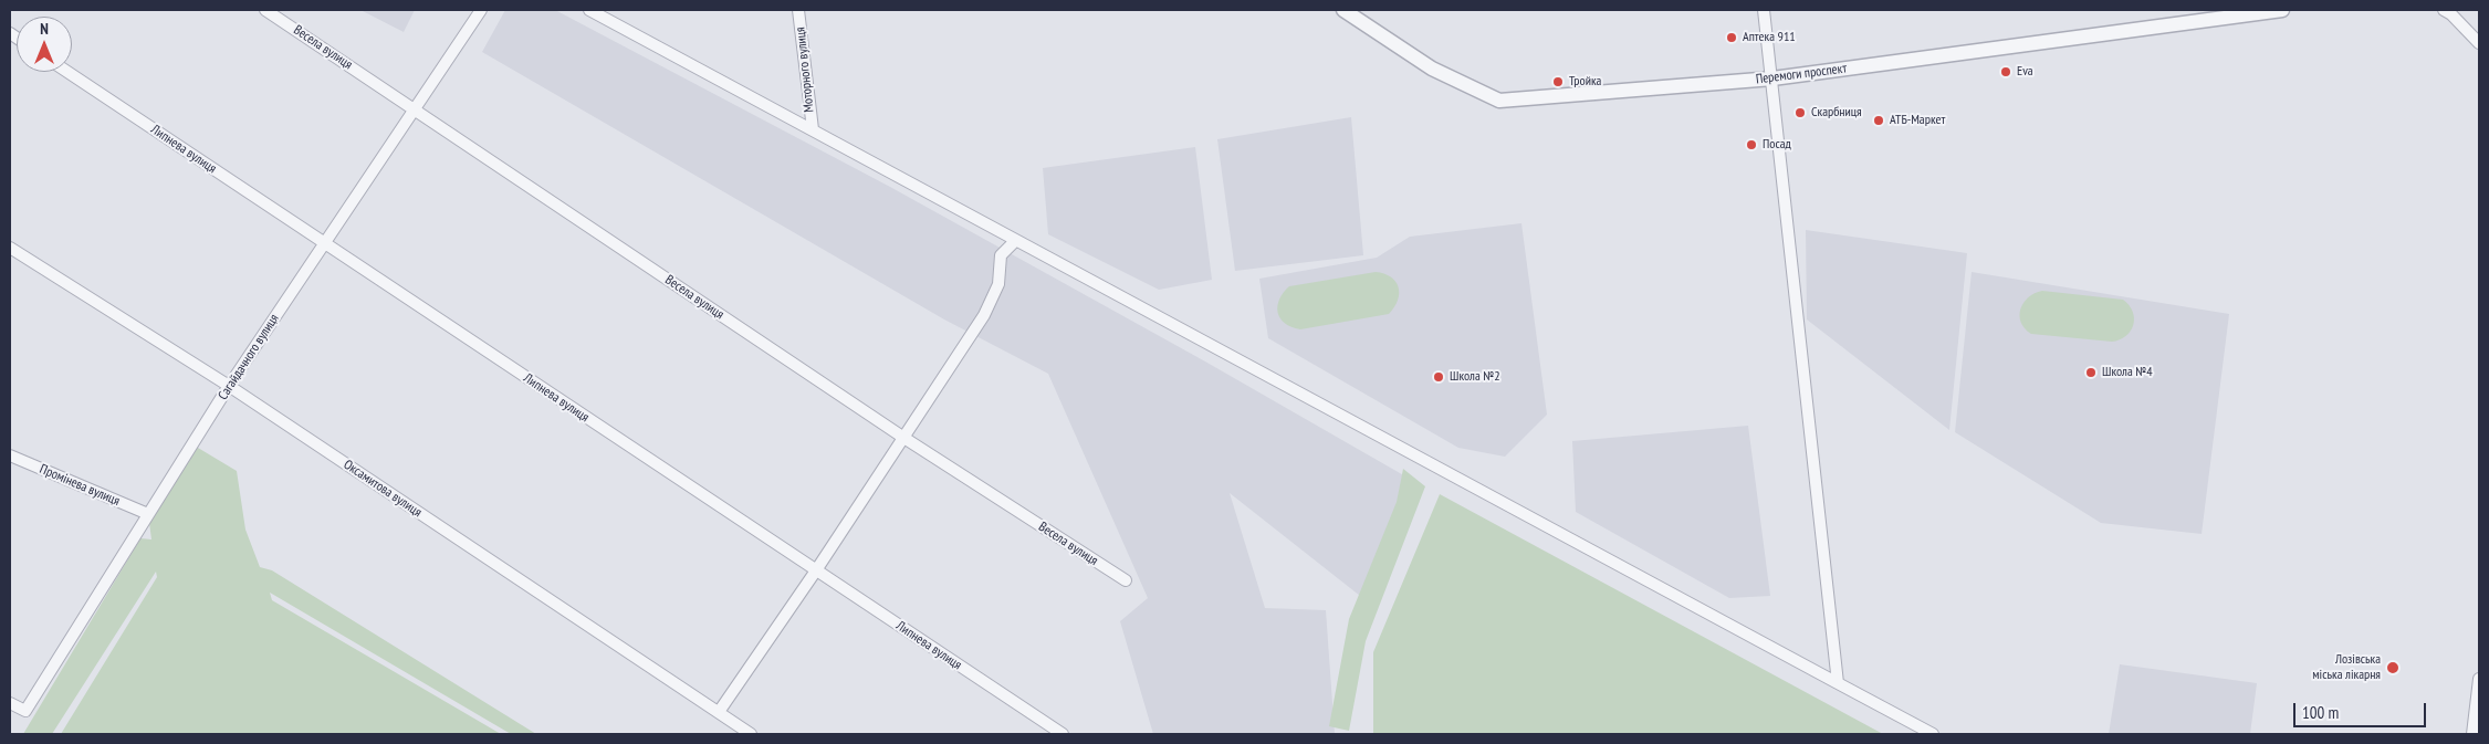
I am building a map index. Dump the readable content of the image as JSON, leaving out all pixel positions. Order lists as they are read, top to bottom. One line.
{"streets":{"street":["Весела вулиця","Моторного вулиця","Перемоги проспект","Липнева вулиця","Сагайдачного вулиця","Промінева вулиця","Оксамитова вулиця"]},"crossings":[["Весела вулиця","Сагайдачного вулиця"],["Липнева вулиця","Сагайдачного вулиця"],["Сагайдачного вулиця","Промінева вулиця"],["Сагайдачного вулиця","Оксамитова вулиця"]],"places":["Аптека 911","Eva","Тройка","Скарбниця","АТБ-Маркет","Посад","Школа №4","Школа №2","Лозівська міська лікарня"],"scale_bar":"100 m","north":"top"}
